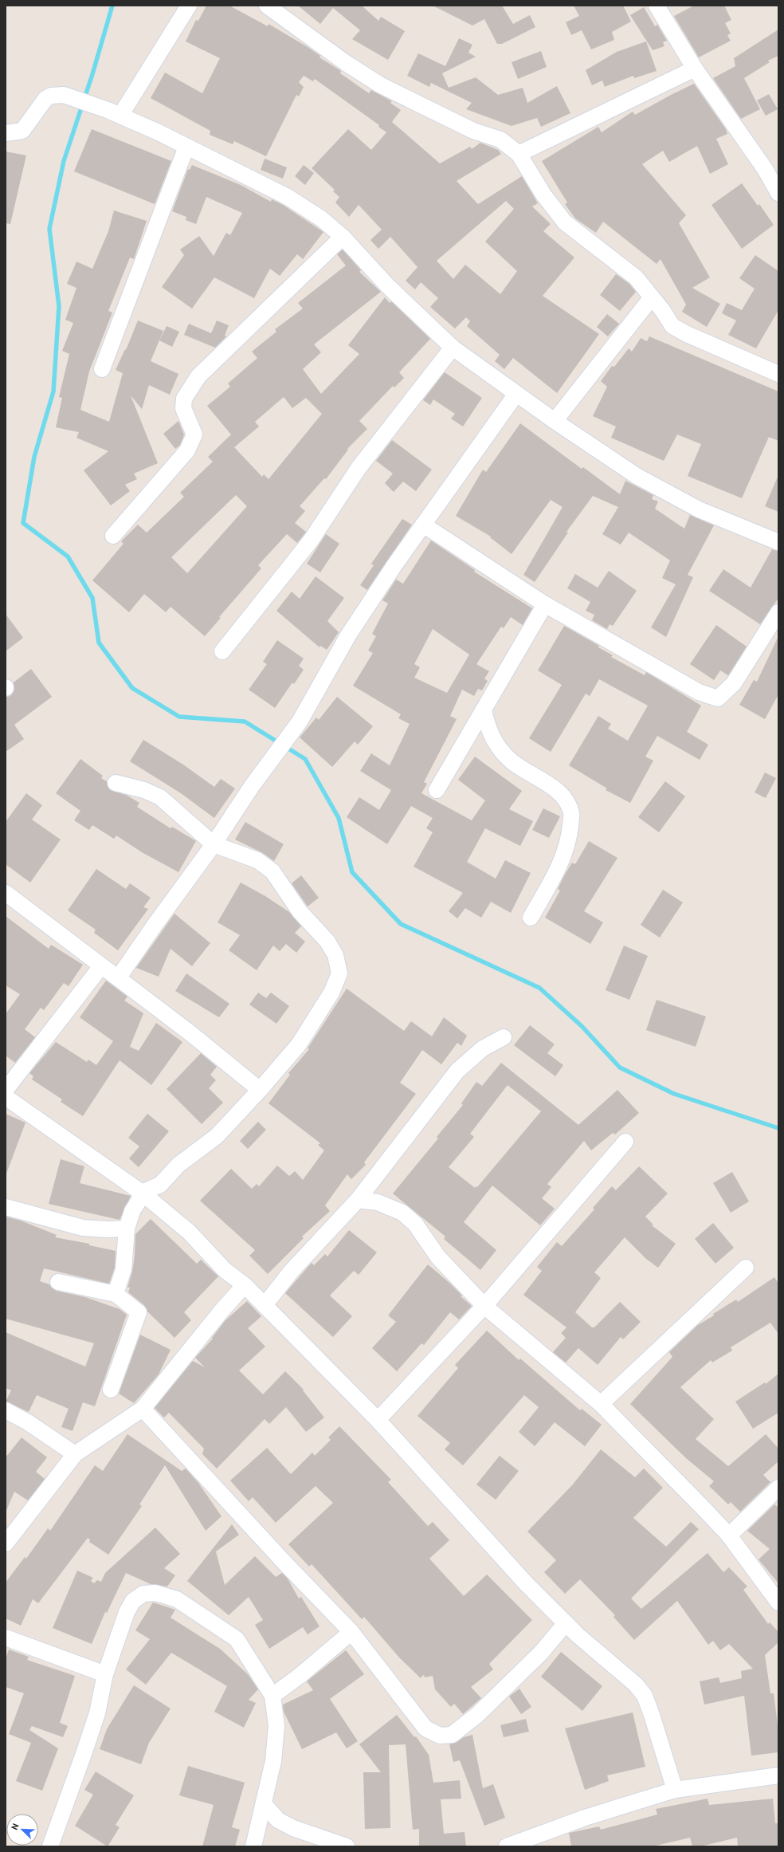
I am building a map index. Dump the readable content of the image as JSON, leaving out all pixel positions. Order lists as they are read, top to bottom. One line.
{"north":"top left"}
